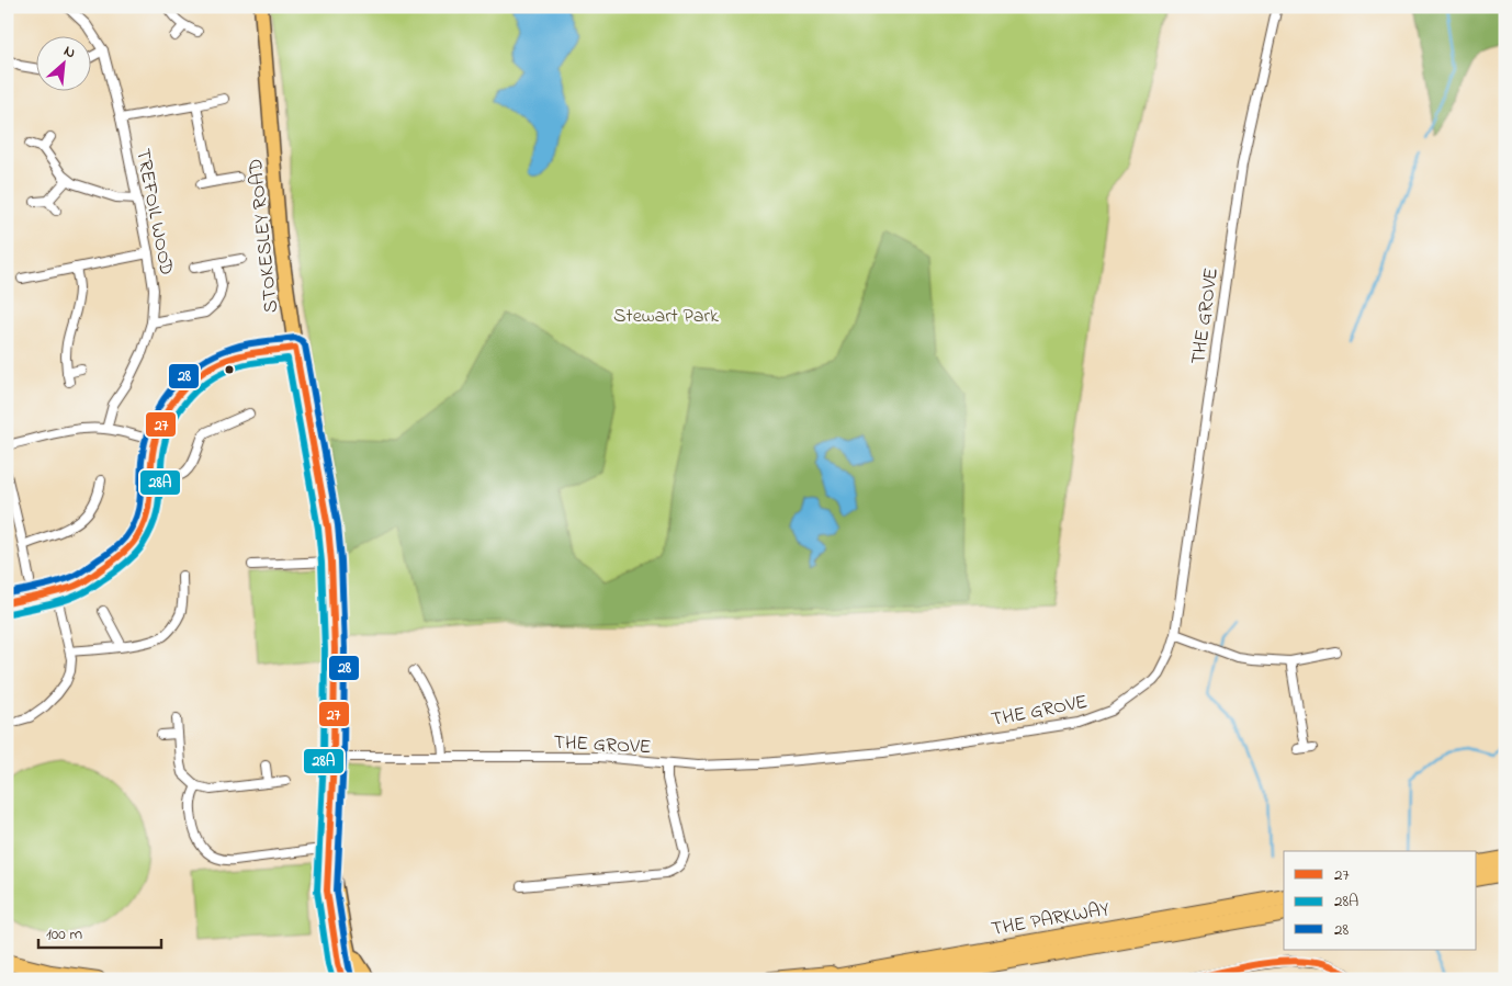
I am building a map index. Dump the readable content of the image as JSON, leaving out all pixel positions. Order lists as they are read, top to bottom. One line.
{"streets":{"highway":["THE PARKWAY"],"main road":["STOKESLEY ROAD"],"street":["TREFOIL WOOD","THE GROVE"]},"crossings":[["STOKESLEY ROAD","THE GROVE"]],"parks":["Stewart Park"],"lines":["transit line 28","transit line 27","transit line 28A"],"legend":["27","28A","28"],"scale_bar":"100 m","north":"top right"}
